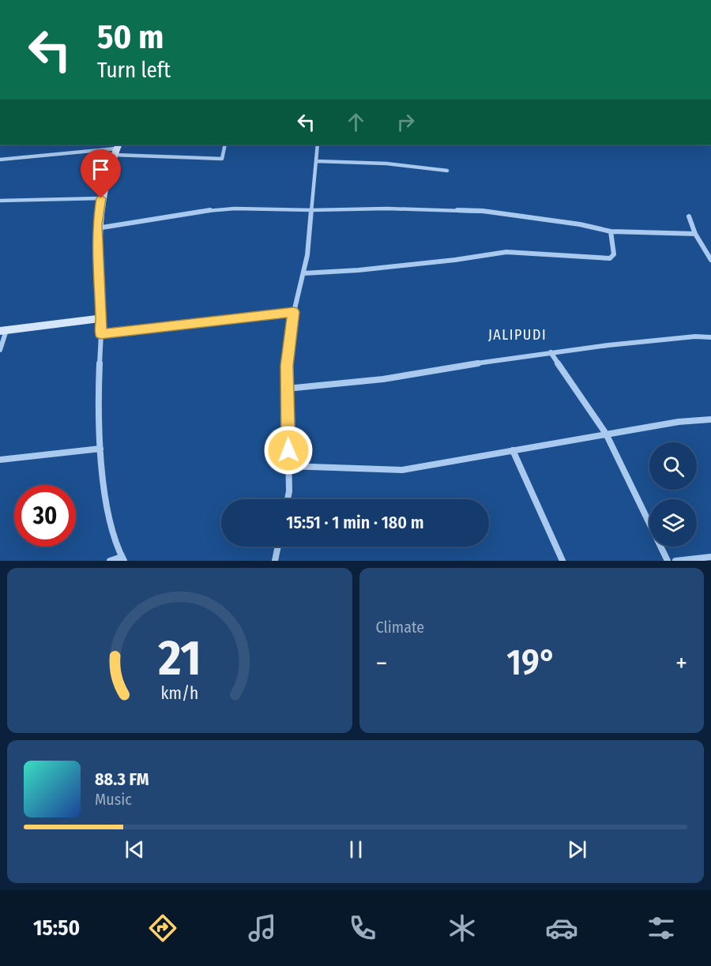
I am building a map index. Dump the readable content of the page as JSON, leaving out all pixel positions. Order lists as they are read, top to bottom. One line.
{"districts":["JALIPUDI"],"page":{"turn":["50 m","Turn left"],"limit":"30","trip":"15:51 · 1 min · 180 m","tile":"Climate","heat":["−","19°","+"],"song":["88.3 FM","Music"],"tabs":"15:50","gauge":["21","km/h"]}}
